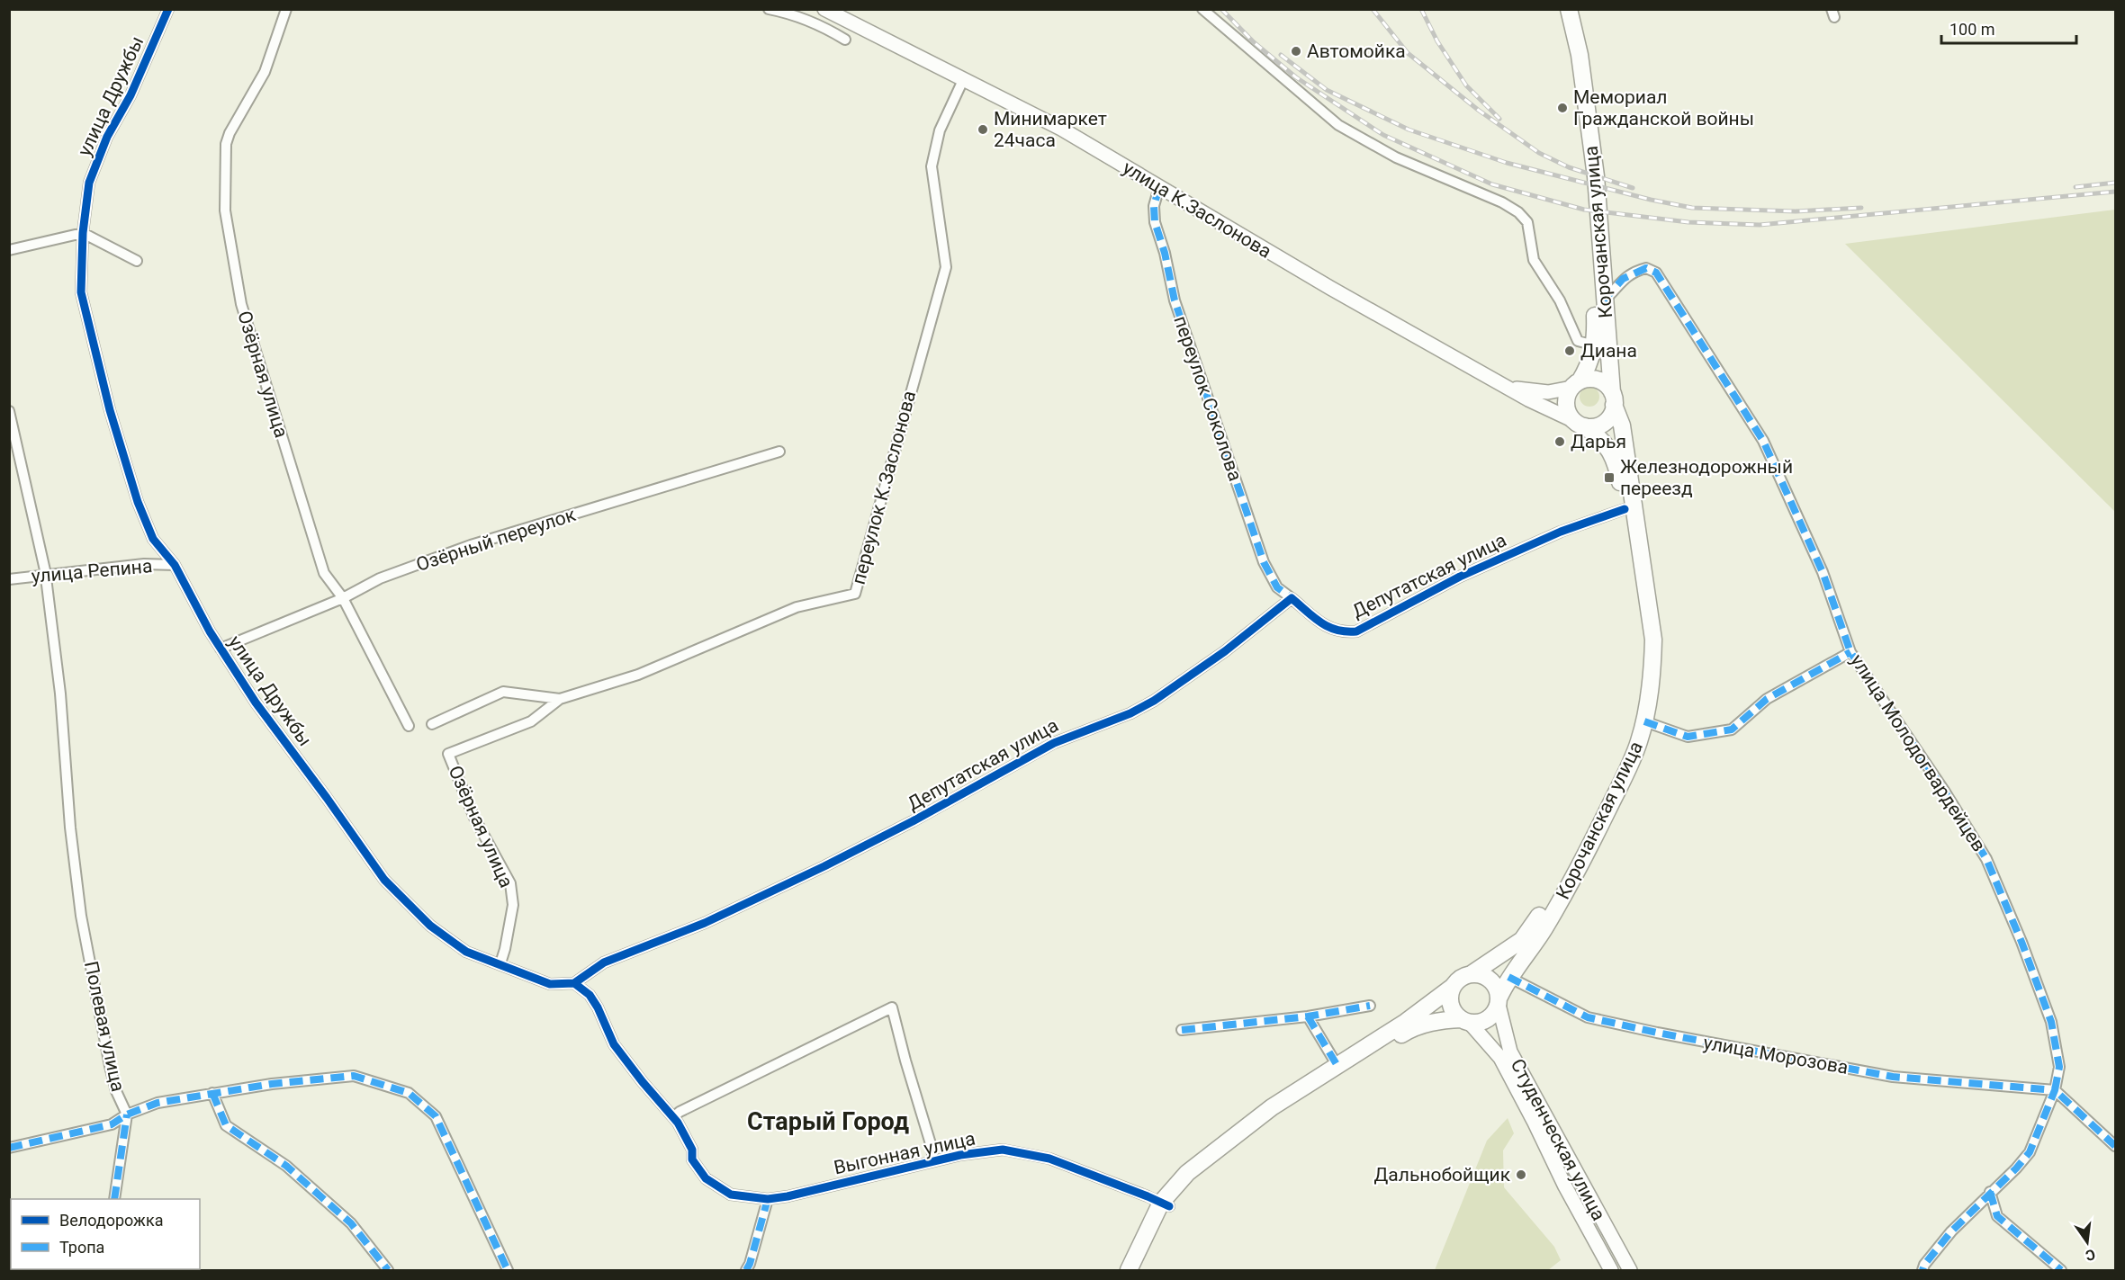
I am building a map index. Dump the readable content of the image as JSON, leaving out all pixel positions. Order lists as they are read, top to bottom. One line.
{"streets":{"main road":["Корочанская улица"],"street":["улица Дружбы","улица К.Заслонова","Озёрная улица","переулок Соколова","переулок К.Заслонова","Озёрный переулок","улица Репина","Депутатская улица","улица Молодогвардейцев","Полевая улица","улица Морозова","Студенческая улица","Выгонная улица"]},"crossings":[["улица Дружбы","Озёрная улица"],["улица Дружбы","Озёрный переулок"],["улица Дружбы","улица Репина"],["улица Дружбы","Депутатская улица"],["улица К.Заслонова","Корочанская улица"],["улица К.Заслонова","переулок Соколова"],["улица К.Заслонова","переулок К.Заслонова"],["Корочанская улица","Депутатская улица"],["Корочанская улица","улица Молодогвардейцев"],["Корочанская улица","улица Морозова"],["Корочанская улица","Студенческая улица"],["Озёрная улица","переулок К.Заслонова"],["Озёрная улица","Озёрный переулок"],["переулок Соколова","Депутатская улица"],["улица Репина","Полевая улица"],["улица Молодогвардейцев","улица Морозова"]],"districts":["Старый Город"],"places":{"other":["Автомойка","Мемориал Гражданской войны","Минимаркет 24часа","Диана","Дарья","Дальнобойщик"],"transit":["Железнодорожный переезд"]},"legend":["Велодорожка","Тропа"],"scale_bar":"100 m","north":"bottom"}
